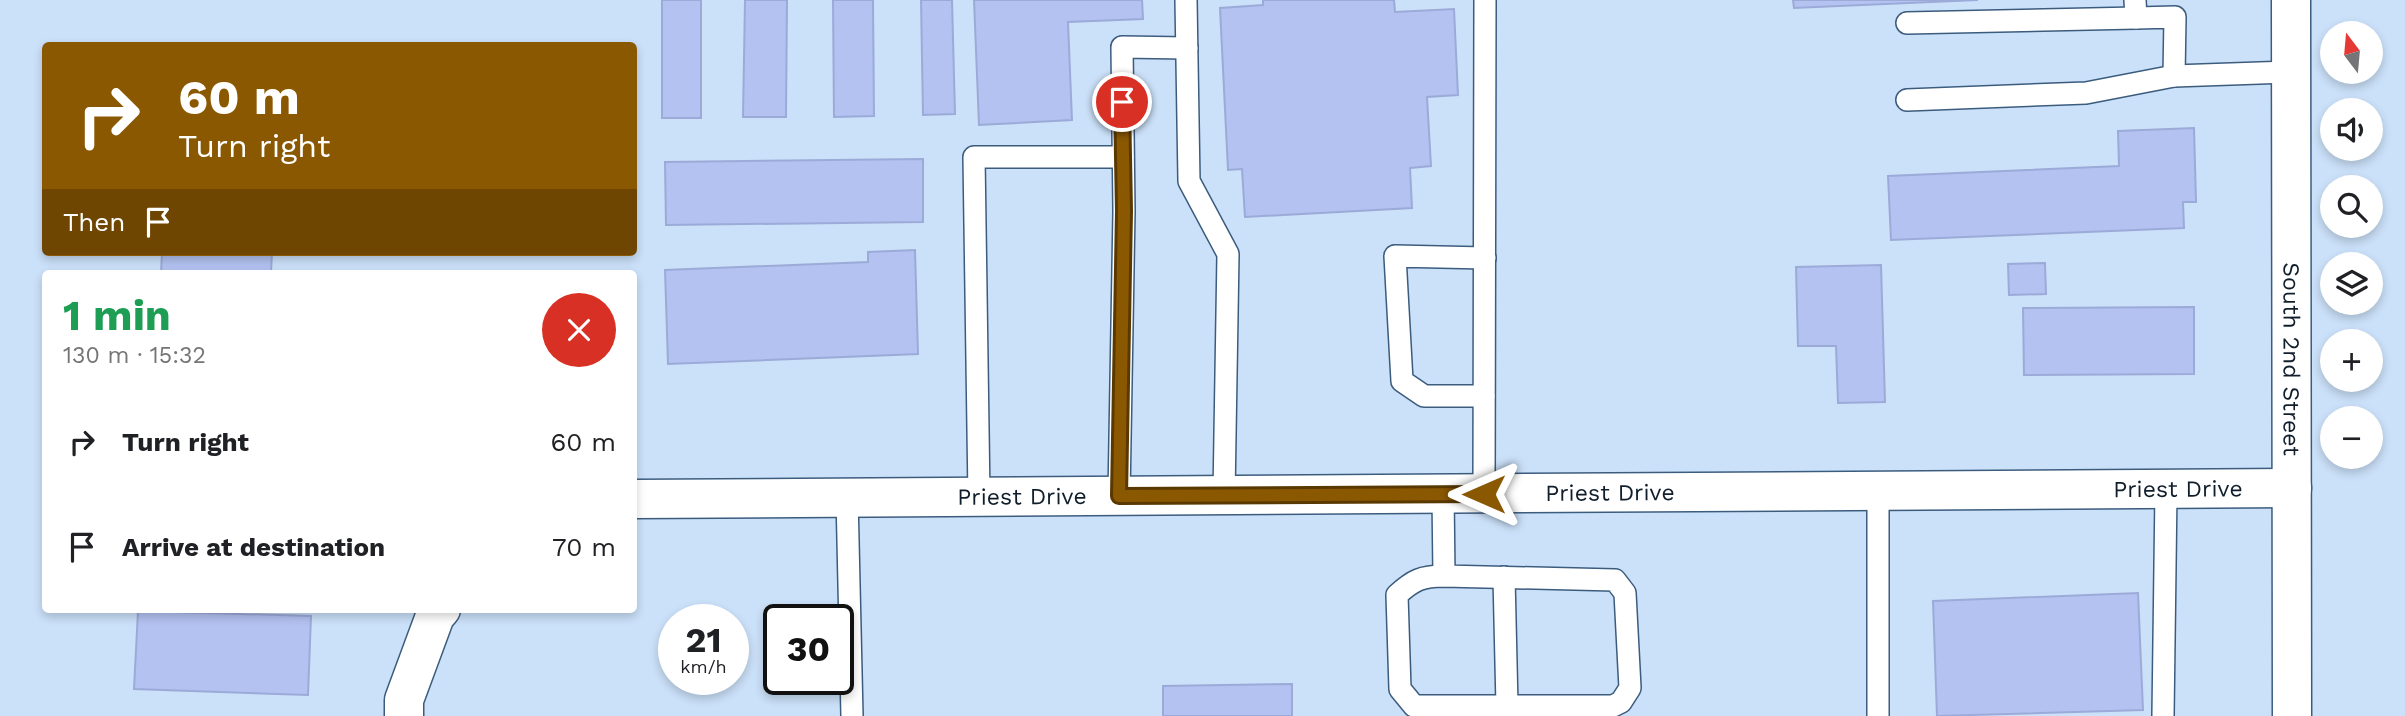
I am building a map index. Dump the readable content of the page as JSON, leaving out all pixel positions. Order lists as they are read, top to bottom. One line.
{"streets":{"street":["South 2nd Street","Priest Drive"]},"crossings":[["South 2nd Street","Priest Drive"]],"north":"top","page":{"map_buttons":["+","−"],"turn":["60 m","Turn right"],"then":"Then","heading":["1 min","130 m · 15:32"],"list":[{"name":"Turn right","value":"60 m"},{"name":"Arrive at destination","value":"70 m"}],"speed":"21 km/h","limit":"30"}}
